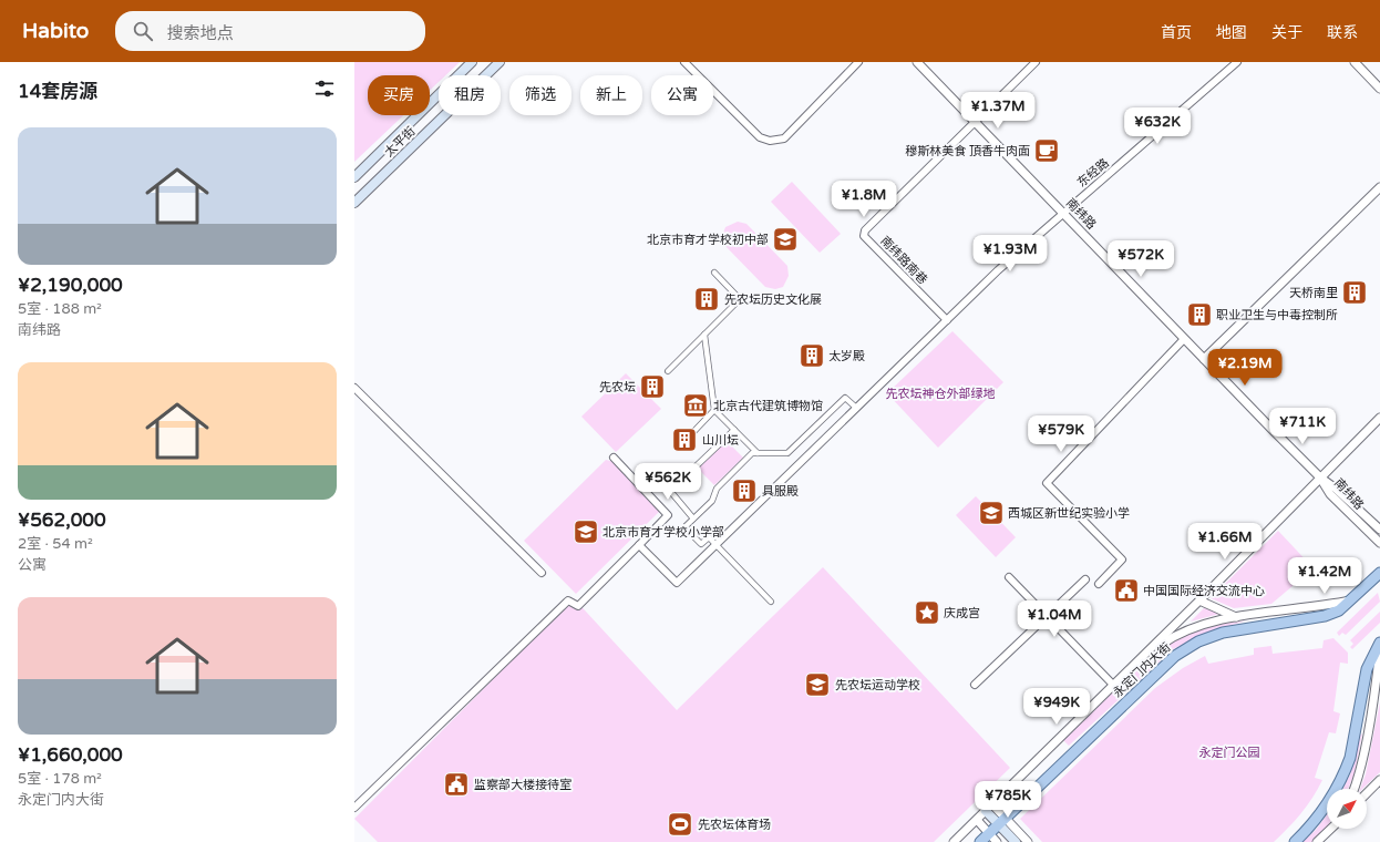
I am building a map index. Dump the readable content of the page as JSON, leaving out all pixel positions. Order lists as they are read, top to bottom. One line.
{"streets":{"main road":["太平街","永定门内大街"],"street":["东经路","南纬路","南纬路南巷"]},"crossings":[["东经路","南纬路"],["东经路","南纬路南巷"],["南纬路","南纬路南巷"],["南纬路","永定门内大街"]],"parks":["先农坛神仓外部绿地","永定门公园"],"places":{"cafe":["穆斯林美食 頂香牛肉面"],"school or university":["北京市育才学校初中部","西城区新世纪实验小学","北京市育才学校小学部","先农坛运动学校"],"building":["天桥南里","先农坛历史文化展","职业卫生与中毒控制所","太岁殿","先农坛","山川坛","具服殿"],"museum":["北京古代建筑博物馆"],"public building":["中国国际经济交流中心","监察部大楼接待室"],"place":["庆成宫"],"sports":["先农坛体育场"]},"north":"top right","page":{"header":"Habito","search":"搜索地点","nav":["首页","地图","关于","联系"],"heading":"14套房源","chip":["买房","租房","筛选","新上","公寓"],"price":["¥1.37M","¥632K","¥1.8M","¥1.93M","¥572K","¥2.19M","¥711K","¥579K","¥562K","¥1.66M","¥1.42M","¥1.04M","¥949K","¥785K"],"list":[{"name":"¥2,190,000","note":"5室 · 188 m² · 南纬路"},{"name":"¥562,000","note":"2室 · 54 m² · 公寓"},{"name":"¥1,660,000","note":"5室 · 178 m² · 永定门内大街"}]}}
